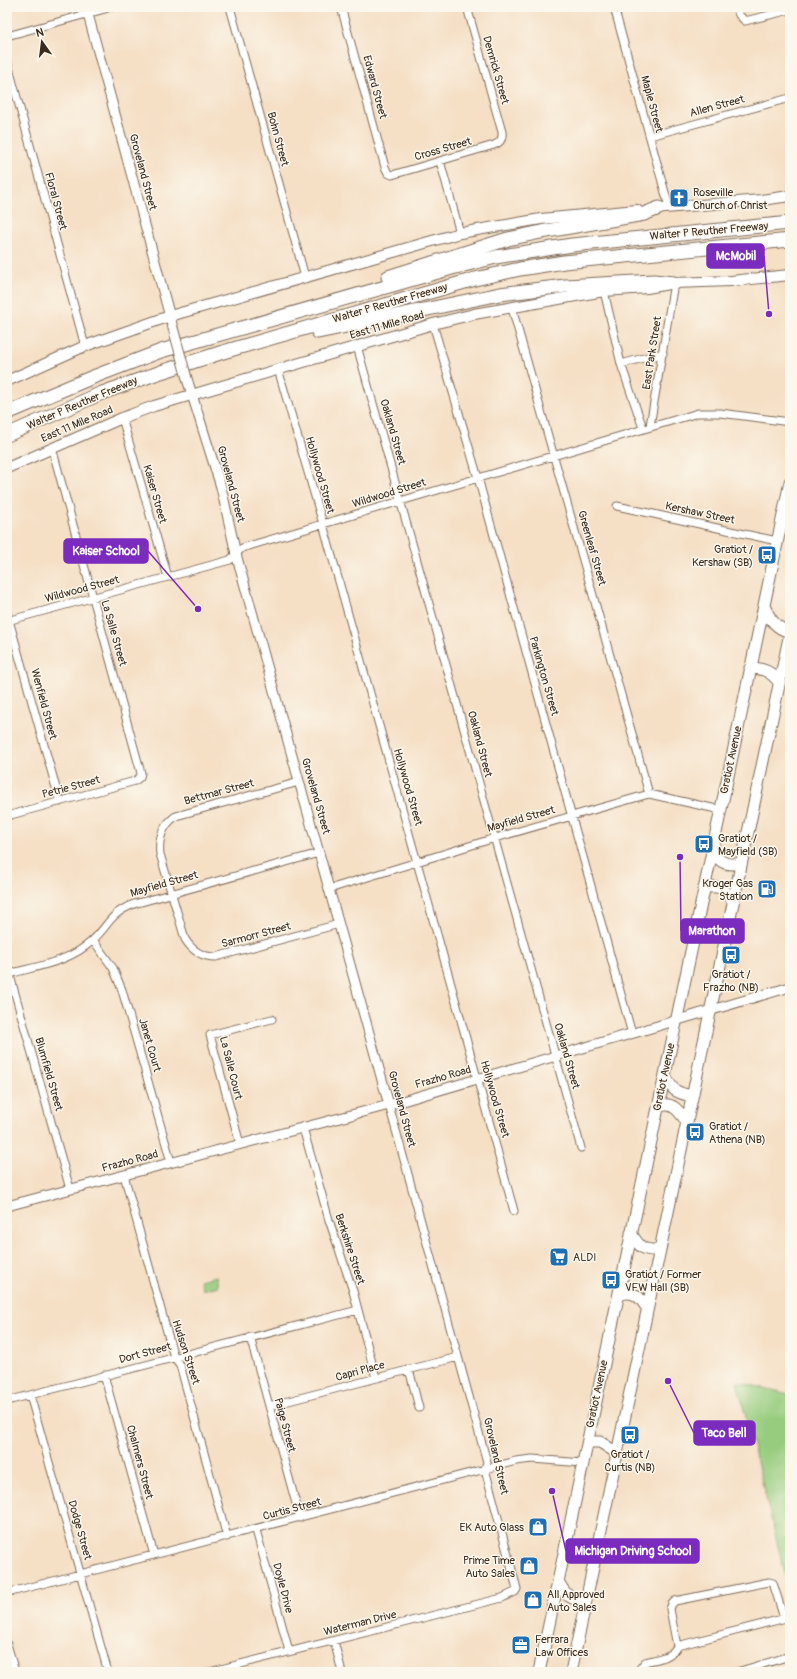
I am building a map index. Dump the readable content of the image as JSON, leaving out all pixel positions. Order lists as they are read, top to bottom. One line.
{"streets":{"highway":["Walter P Reuther Freeway"],"main road":["East 11 Mile Road","Gratiot Avenue"],"street":["Demrick Street","Edward Street","Maple Street","Allen Street","Bohn Street","Cross Street","Groveland Street","Floral Street","East Park Street","Oakland Street","Hollywood Street","Wildwood Street","Kaiser Street","Kershaw Street","Greenleaf Street","La Salle Street","Parkington Street","Wenfield Street","Petrie Street","Bettmar Street","Mayfield Street","Sarmorr Street","Janet Court","La Salle Court","Blumfield Street","Frazho Road","Berkshire Street","Hudson Street","Dort Street","Capri Place","Paige Street","Chalmers Street","Curtis Street","Dodge Street","Doyle Drive","Waterman Drive"]},"crossings":[["Demrick Street","Cross Street"],["Edward Street","Cross Street"],["Maple Street","Allen Street"],["Groveland Street","East 11 Mile Road"],["Groveland Street","Wildwood Street"],["Groveland Street","Bettmar Street"],["Groveland Street","Mayfield Street"],["Groveland Street","Sarmorr Street"],["Groveland Street","Frazho Road"],["Groveland Street","Capri Place"],["Groveland Street","Curtis Street"],["Groveland Street","Waterman Drive"],["East 11 Mile Road","East Park Street"],["East 11 Mile Road","Oakland Street"],["East 11 Mile Road","Hollywood Street"],["East 11 Mile Road","Kaiser Street"],["East 11 Mile Road","Greenleaf Street"],["East 11 Mile Road","La Salle Street"],["East 11 Mile Road","Parkington Street"],["East Park Street","Wildwood Street"],["Oakland Street","Wildwood Street"],["Oakland Street","Mayfield Street"],["Oakland Street","Frazho Road"],["Hollywood Street","Wildwood Street"],["Hollywood Street","Mayfield Street"],["Hollywood Street","Frazho Road"],["Wildwood Street","Kaiser Street"],["Wildwood Street","Greenleaf Street"],["Wildwood Street","La Salle Street"],["Wildwood Street","Parkington Street"],["Wildwood Street","Wenfield Street"],["Kershaw Street","Gratiot Avenue"],["Greenleaf Street","Mayfield Street"],["La Salle Street","Petrie Street"],["Parkington Street","Mayfield Street"],["Parkington Street","Frazho Road"],["Wenfield Street","Petrie Street"],["Gratiot Avenue","Mayfield Street"],["Gratiot Avenue","Frazho Road"],["Gratiot Avenue","Curtis Street"],["Bettmar Street","Mayfield Street"],["Bettmar Street","Sarmorr Street"],["Mayfield Street","Sarmorr Street"],["Mayfield Street","Janet Court"],["Mayfield Street","Blumfield Street"],["Janet Court","Frazho Road"],["La Salle Court","Frazho Road"],["Blumfield Street","Frazho Road"],["Frazho Road","Berkshire Street"],["Frazho Road","Hudson Street"],["Berkshire Street","Dort Street"],["Berkshire Street","Capri Place"],["Hudson Street","Dort Street"],["Hudson Street","Curtis Street"],["Dort Street","Paige Street"],["Dort Street","Chalmers Street"],["Dort Street","Dodge Street"],["Capri Place","Paige Street"],["Paige Street","Curtis Street"],["Chalmers Street","Curtis Street"],["Curtis Street","Dodge Street"],["Curtis Street","Doyle Drive"],["Doyle Drive","Waterman Drive"]],"places":{"church":["Roseville Church of Christ"],"other":["McMobil","Kaiser School","Marathon","Taco Bell","Michigan Driving School"],"bus stop":["Gratiot / Kershaw (SB)","Gratiot / Mayfield (SB)","Gratiot / Frazho (NB)","Gratiot / Athena (NB)","Gratiot / Former VFW Hall (SB)","Gratiot / Curtis (NB)"],"fuel station":["Kroger Gas Station"],"supermarket":["ALDI"],"shop":["EK Auto Glass","Prime Time Auto Sales","All Approved Auto Sales"],"office":["Ferrara Law Offices"]},"north":"top"}
